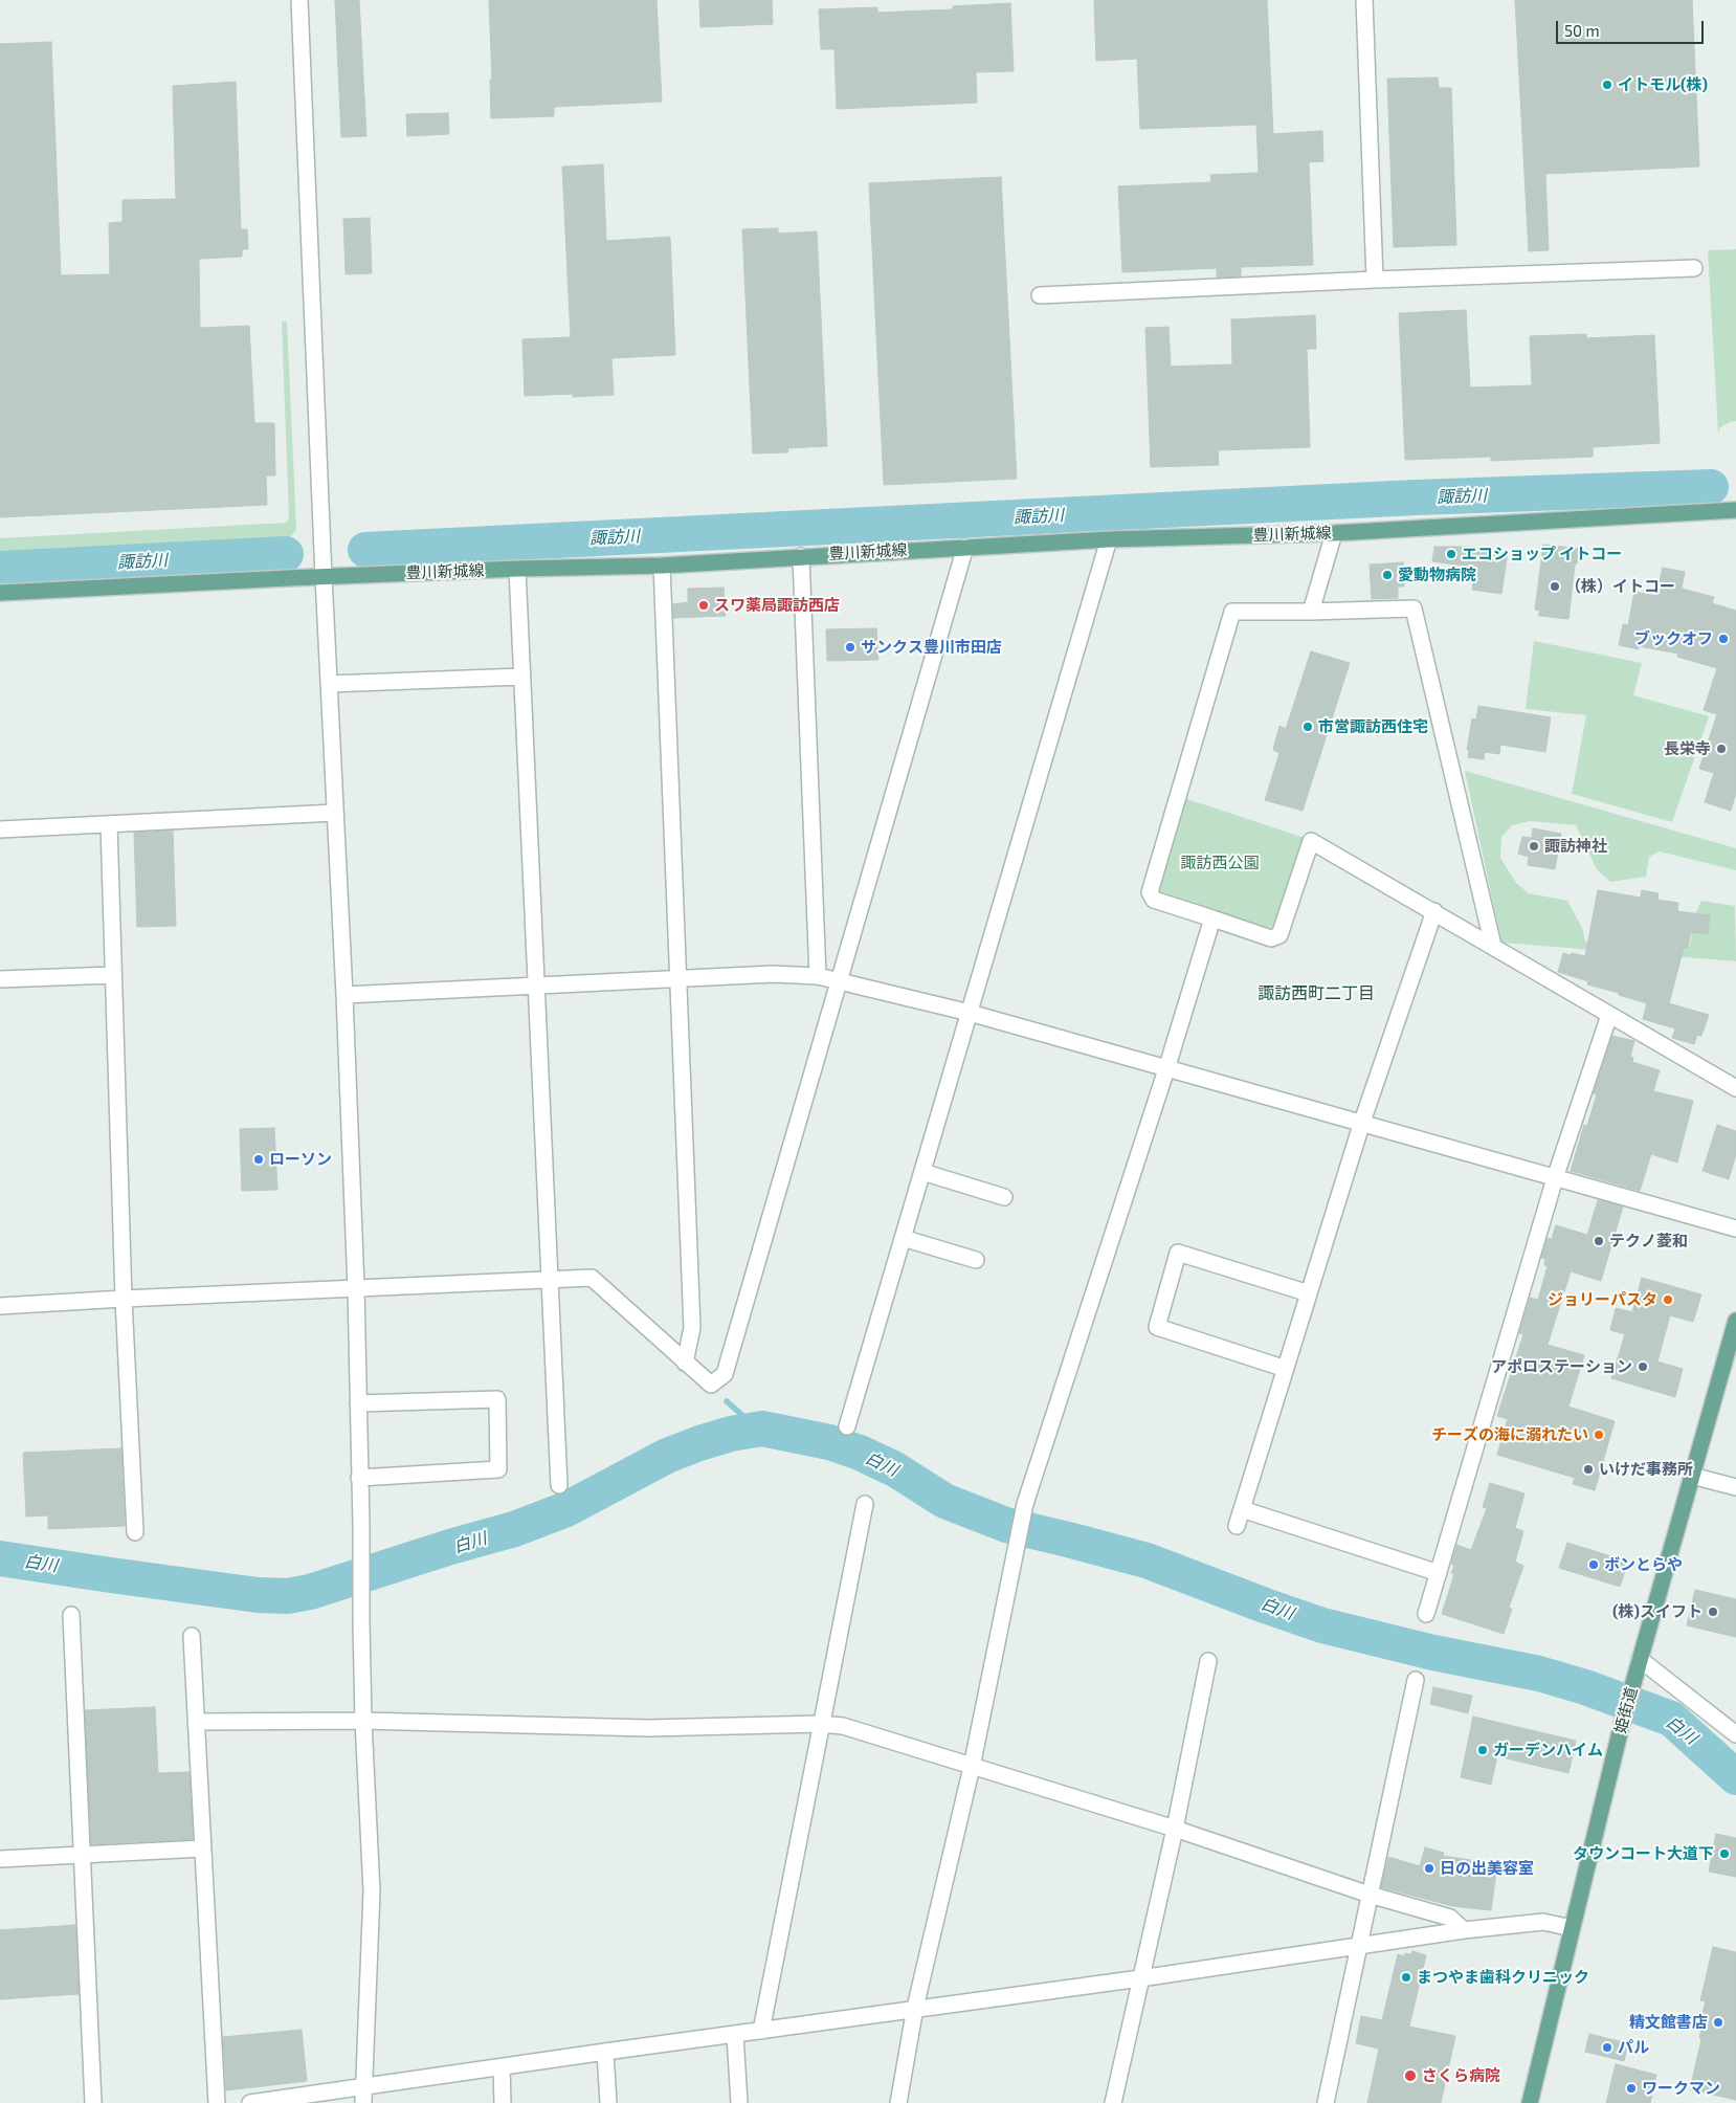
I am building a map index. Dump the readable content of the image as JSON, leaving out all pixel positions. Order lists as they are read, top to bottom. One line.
{"streets":{"main road":["豊川新城線","姫街道"]},"districts":["諏訪西町二丁目"],"water":["諏訪川","白川"],"parks":["諏訪西公園"],"places":["イトモル(株)","エコショップ イトコー","愛動物病院","（株）イトコー","スワ薬局諏訪西店","ブックオフ","サンクス豊川市田店","市営諏訪西住宅","長栄寺","諏訪神社","ローソン","テクノ菱和","ジョリーパスタ","アポロステーション","チーズの海に溺れたい","いけだ事務所","ボンとらや","(株)スイフト","ガーデンハイム","タウンコート大道下","日の出美容室","まつやま歯科クリニック","精文館書店","パル","さくら病院","ワークマン"],"scale_bar":"50 m"}
